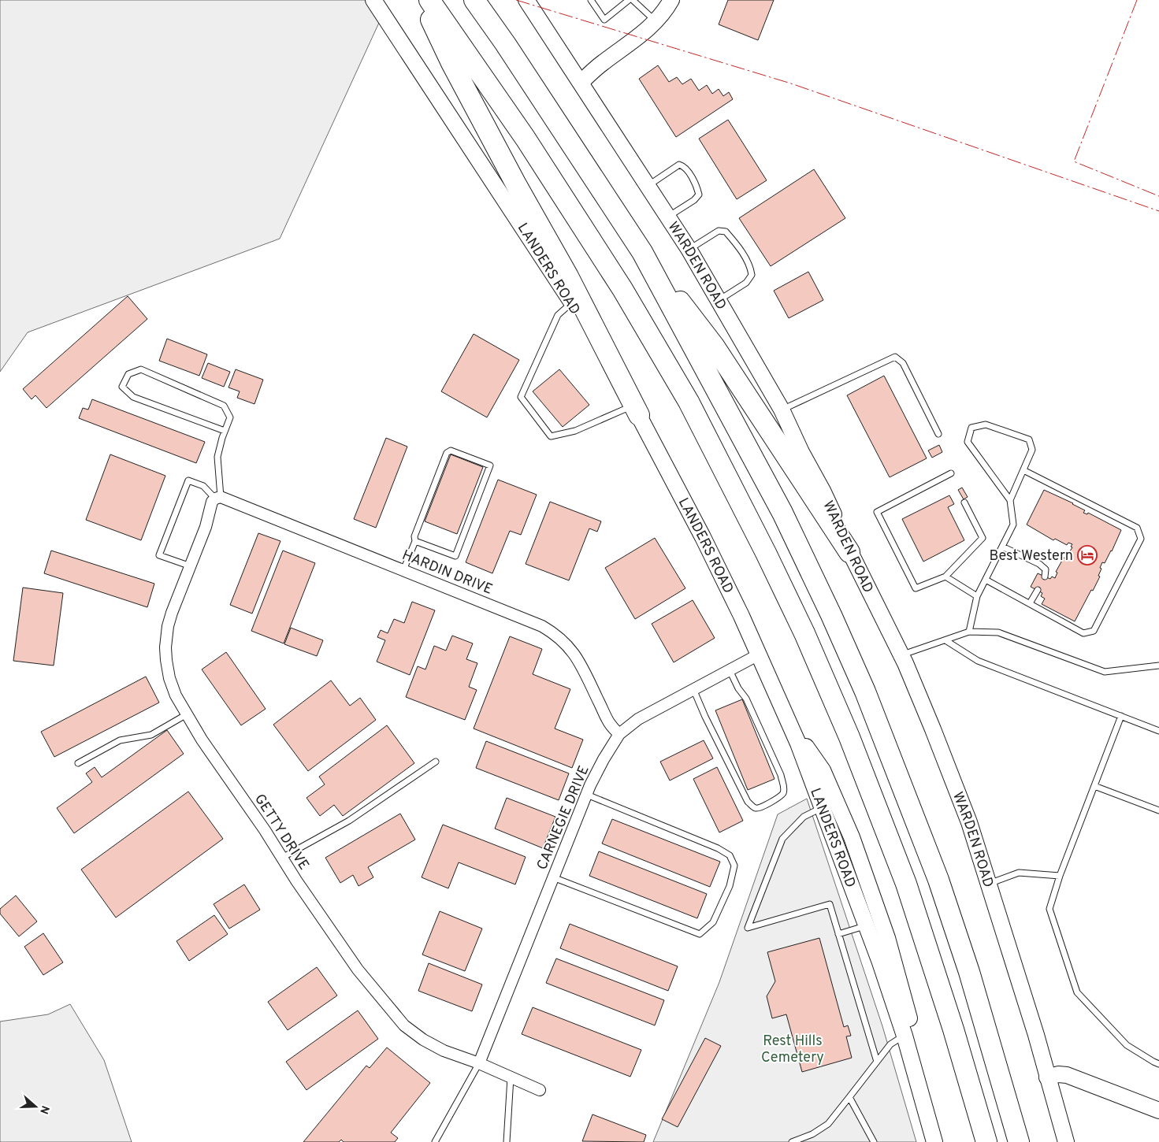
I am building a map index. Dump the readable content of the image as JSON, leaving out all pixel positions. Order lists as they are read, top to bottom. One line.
{"streets":{"main road":["WARDEN ROAD","LANDERS ROAD"],"street":["HARDIN DRIVE","CARNEGIE DRIVE","GETTY DRIVE"]},"crossings":[["LANDERS ROAD","CARNEGIE DRIVE"],["HARDIN DRIVE","CARNEGIE DRIVE"],["HARDIN DRIVE","GETTY DRIVE"],["CARNEGIE DRIVE","GETTY DRIVE"]],"parks":["Rest Hills Cemetery"],"places":{"hotel":["Best Western"]},"north":"right"}
